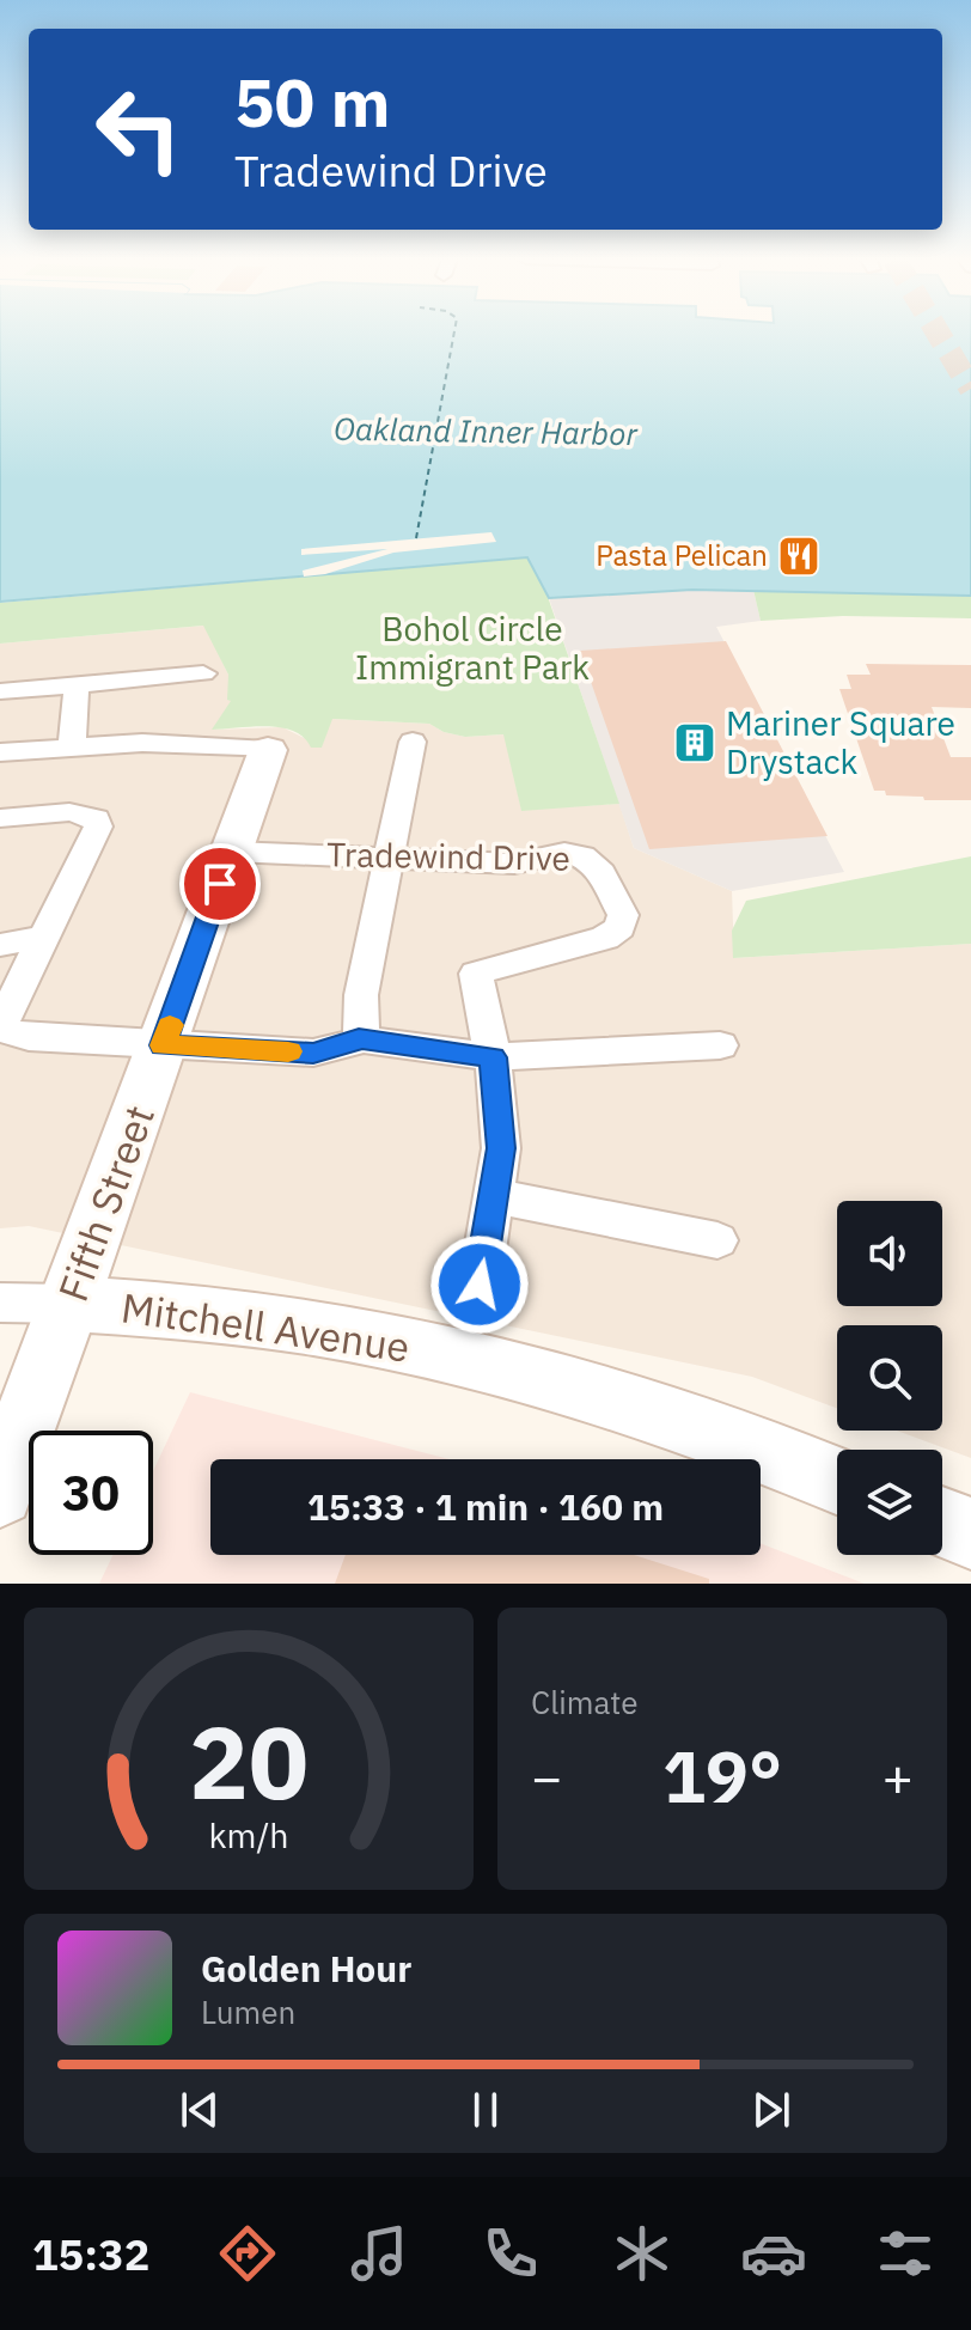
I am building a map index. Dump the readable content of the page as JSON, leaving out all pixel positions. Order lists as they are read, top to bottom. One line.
{"streets":{"street":["Tradewind Drive","Fifth Street","Mitchell Avenue"]},"crossings":[["Tradewind Drive","Fifth Street"],["Fifth Street","Mitchell Avenue"]],"water":["Oakland Inner Harbor"],"parks":["Bohol Circle Immigrant Park"],"places":{"restaurant":["Pasta Pelican"],"building":["Mariner Square Drystack"]},"page":{"turn":["50 m","Tradewind Drive"],"limit":"30","trip":"15:33 · 1 min · 160 m","tile":"Climate","heat":["−","19°","+"],"song":["Golden Hour","Lumen"],"tabs":"15:32","gauge":["20","km/h"]}}
